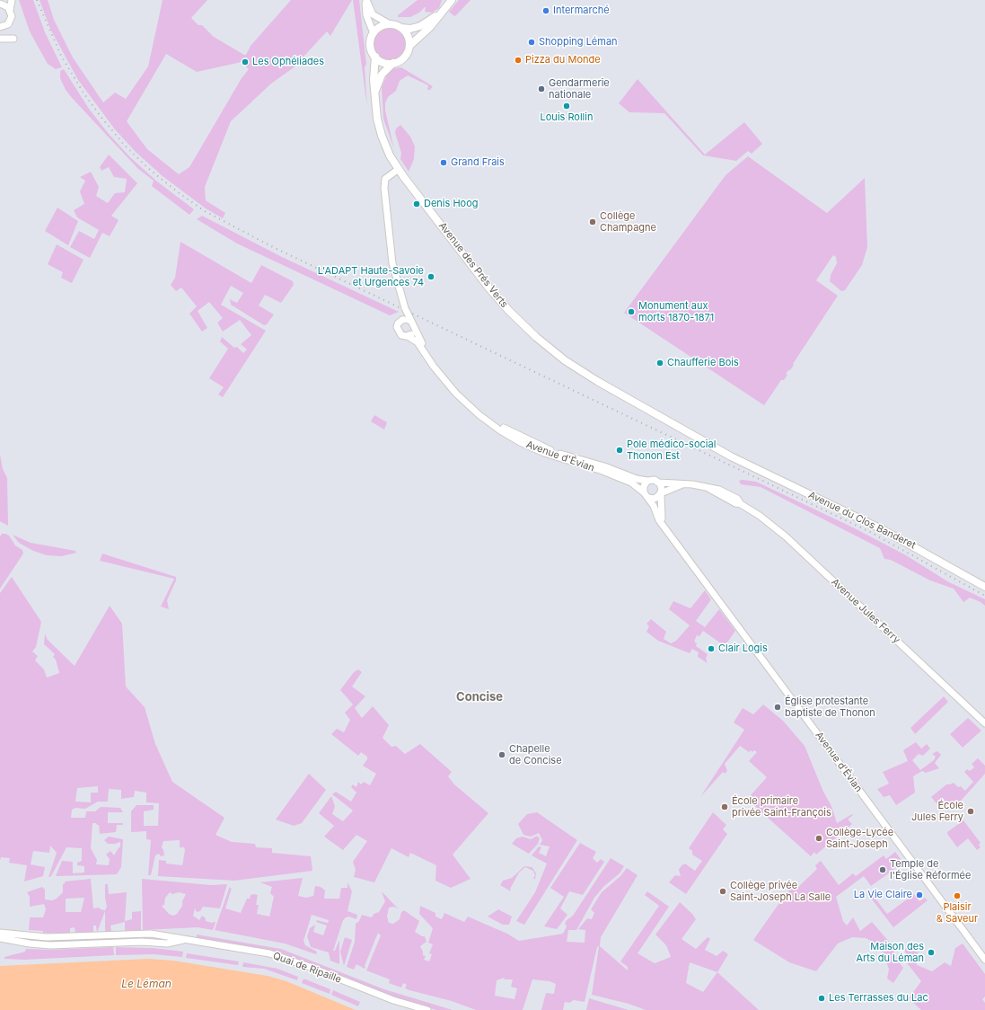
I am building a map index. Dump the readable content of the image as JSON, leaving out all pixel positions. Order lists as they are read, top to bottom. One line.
{"streets":{"main road":["Avenue des Prés Verts","Avenue du Clos Banderet"],"street":["Avenue d'Évian","Avenue Jules Ferry","Quai de Ripaille"]},"crossings":[["Avenue des Prés Verts","Avenue du Clos Banderet"],["Avenue d'Évian","Avenue Jules Ferry"]],"districts":["Concise"],"water":["Le Léman"],"places":["Intermarché","Shopping Léman","Pizza du Monde","Les Ophéliades","Gendarmerie nationale","Louis Rollin","Grand Frais","Denis Hoog","Collège Champagne","L'ADAPT Haute-Savoie et Urgences 74","Monument aux morts 1870-1871","Chaufferie Bois","Pole médico-social Thonon Est","Clair Logis","Église protestante baptiste de Thonon","Chapelle de Concise","École primaire privée Saint-François","École Jules Ferry","Collège-Lycée Saint-Joseph","Temple de l'Église Réformée","Collège privée Saint-Joseph La Salle","La Vie Claire","Plaisir & Saveur","Maison des Arts du Léman","Les Terrasses du Lac"]}
